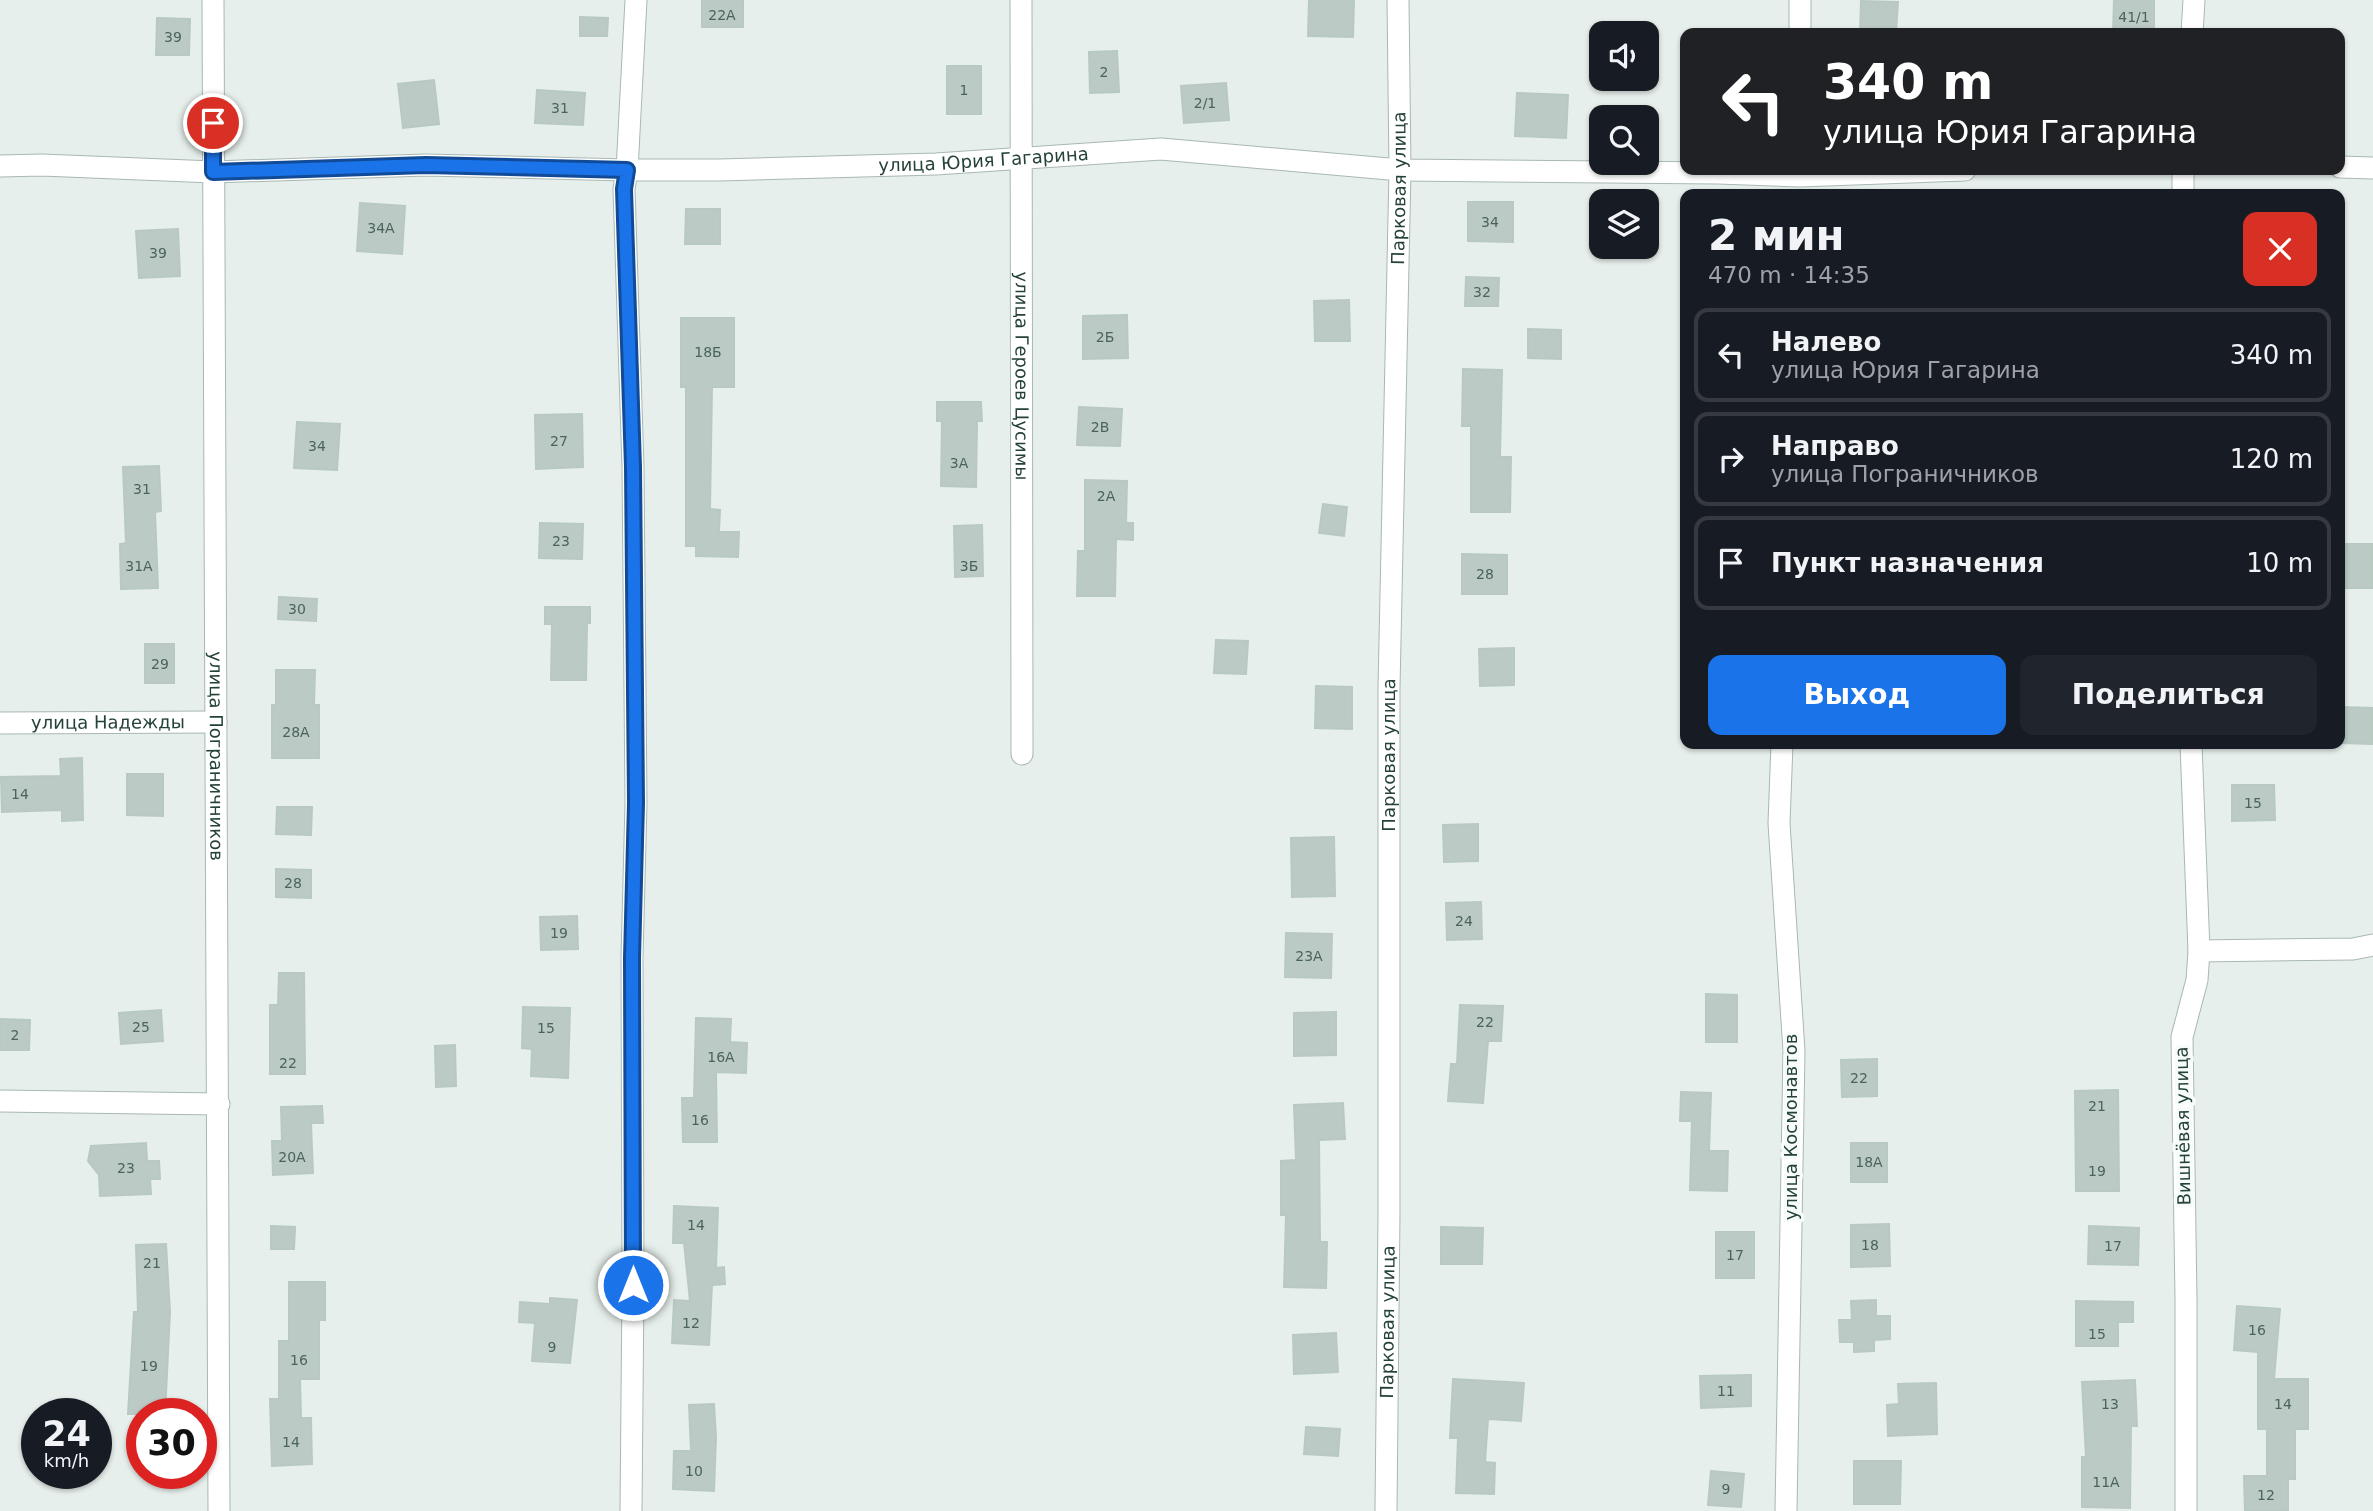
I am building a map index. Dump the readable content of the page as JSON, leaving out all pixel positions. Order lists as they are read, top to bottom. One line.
{"streets":{"street":["улица Юрия Гагарина","Парковая улица","улица Героев Цусимы","улица Надежды","улица Пограничников","Вишнёвая улица","улица Космонавтов"]},"crossings":[["улица Юрия Гагарина","Парковая улица"],["улица Юрия Гагарина","улица Героев Цусимы"],["улица Юрия Гагарина","улица Пограничников"],["улица Надежды","улица Пограничников"]],"house_numbers":["22А","41/1","39","2","1","2/1","31","34","34А","39","32","2Б","18Б","2В","27","34","3А","31","2А","23","31А","3Б","28","30","29","28А","14","15","28","24","19","23А","22","25","15","2","16А","22","22","21","16","20А","18А","23","19","14","18","17","17","21","12","16","15","9","16","19","11","13","14","14","10","11А","9","12"],"page":{"turn":["340 m","улица Юрия Гагарина"],"heading":["2 мин","470 m · 14:35"],"list":[{"name":"Налево","note":"улица Юрия Гагарина","value":"340 m"},{"name":"Направо","note":"улица Пограничников","value":"120 m"},{"name":"Пункт назначения","value":"10 m"}],"buttons":["Выход","Поделиться"],"speed":"24 km/h","limit":"30"}}
